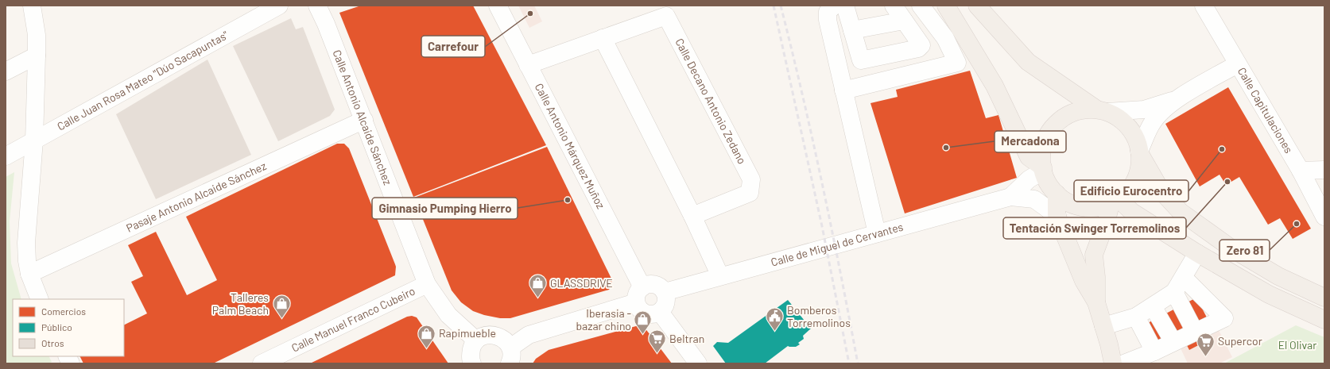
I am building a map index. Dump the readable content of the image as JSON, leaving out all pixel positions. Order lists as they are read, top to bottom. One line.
{"streets":{"street":["Calle Juan Rosa Mateo \"Dúo Sacapuntas\"","Calle Decano Antonio Zedano","Calle Capitulaciones","Calle Antonio Alcaide Sánchez","Calle Antonio Márquez Muñoz","Pasaje Antonio Alcaide Sánchez","Calle de Miguel de Cervantes","Calle Manuel Franco Cubeiro"]},"crossings":[["Calle Decano Antonio Zedano","Calle Antonio Márquez Muñoz"],["Calle Antonio Alcaide Sánchez","Pasaje Antonio Alcaide Sánchez"],["Calle Antonio Alcaide Sánchez","Calle Manuel Franco Cubeiro"],["Calle Antonio Márquez Muñoz","Calle de Miguel de Cervantes"]],"parks":["El Olivar"],"places":{"other":["Carrefour","Mercadona","Edificio Eurocentro","Tentación Swinger Torremolinos","Gimnasio Pumping Hierro","Zero 81"],"shop":["GLASSDRIVE","Talleres Palm Beach","Iberasia - bazar chino","Rapimueble"],"public building":["Bomberos Torremolinos"],"supermarket":["Beltran","Supercor"]},"legend":["Comercios","Público","Otros"]}
